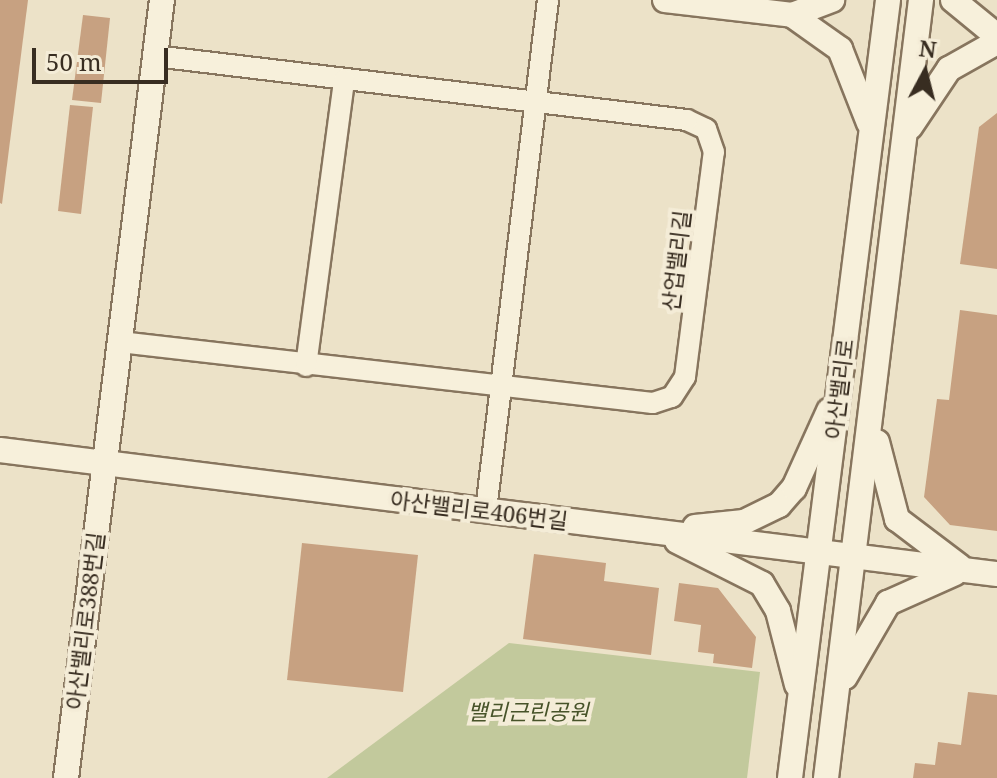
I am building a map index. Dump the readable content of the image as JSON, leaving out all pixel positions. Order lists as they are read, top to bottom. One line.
{"streets":{"street":["산업밸리길","아산밸리로","아산밸리로406번길","아산밸리로388번길"]},"crossings":[["아산밸리로","아산밸리로406번길"],["아산밸리로406번길","아산밸리로388번길"]],"parks":["밸리근린공원"],"scale_bar":"50 m","north":"top"}
